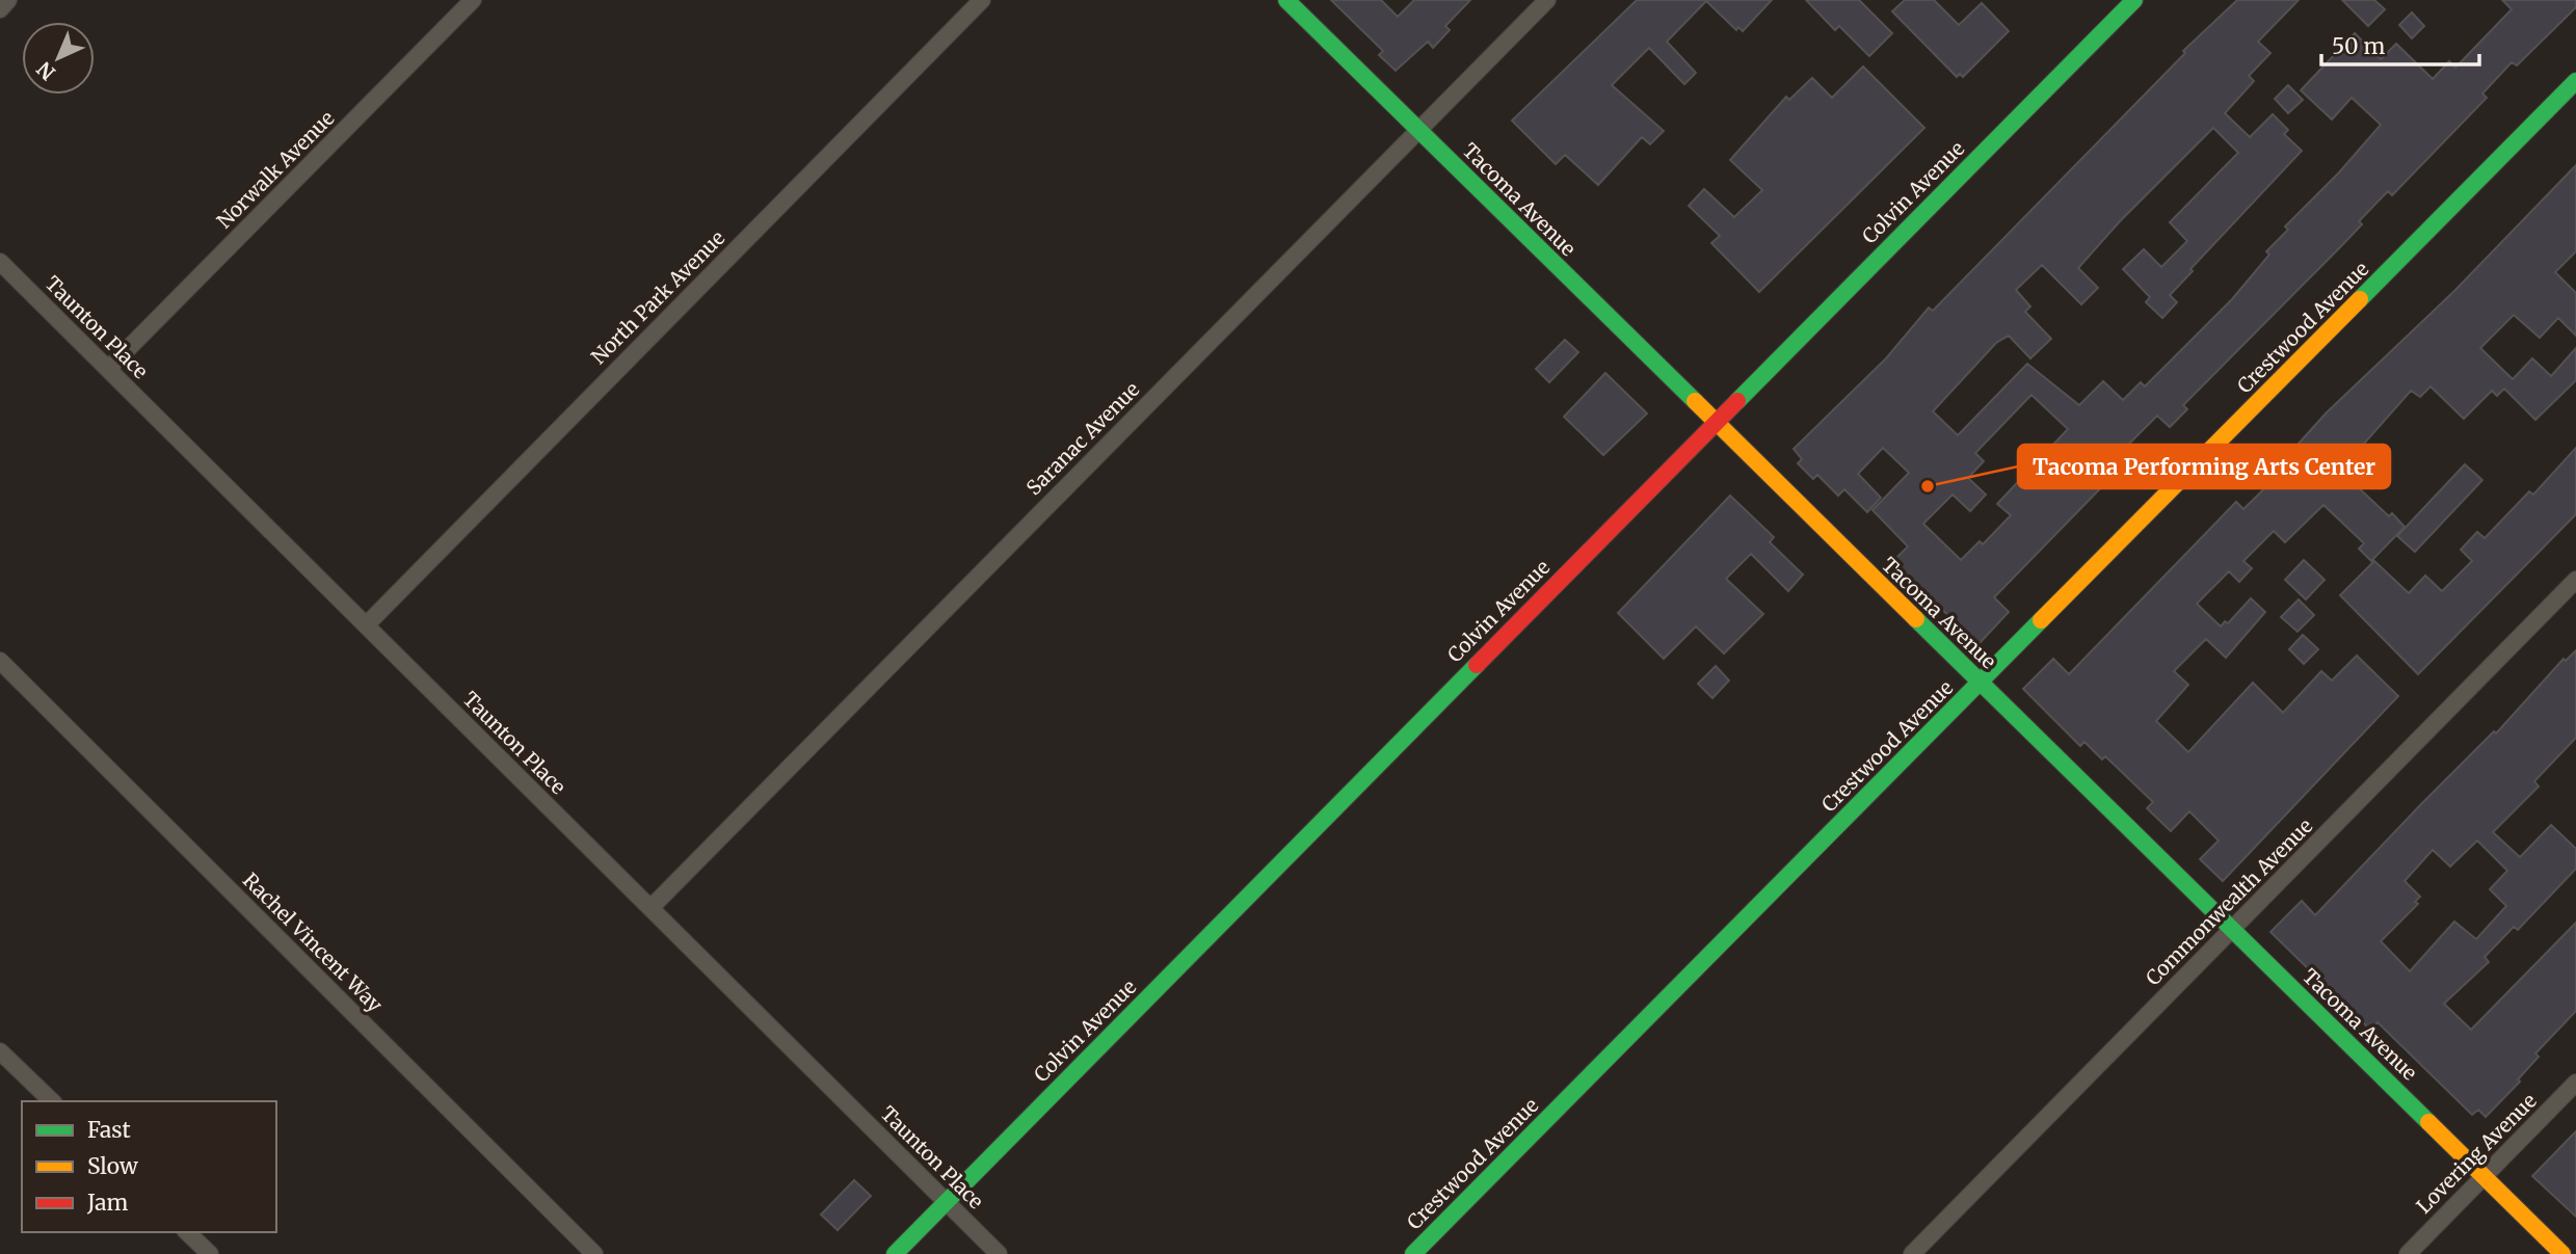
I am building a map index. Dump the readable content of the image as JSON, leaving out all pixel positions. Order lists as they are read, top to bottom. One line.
{"streets":{"street":["Norwalk Avenue","Colvin Avenue","Tacoma Avenue","North Park Avenue","Taunton Place","Crestwood Avenue","Saranac Avenue","Commonwealth Avenue","Rachel Vincent Way","Lovering Avenue"]},"crossings":[["Norwalk Avenue","Taunton Place"],["Colvin Avenue","Tacoma Avenue"],["Colvin Avenue","Taunton Place"],["Tacoma Avenue","Crestwood Avenue"],["Tacoma Avenue","Saranac Avenue"],["Tacoma Avenue","Commonwealth Avenue"],["Tacoma Avenue","Lovering Avenue"],["North Park Avenue","Taunton Place"],["Taunton Place","Saranac Avenue"]],"places":["Tacoma Performing Arts Center"],"legend":["Fast","Slow","Jam"],"scale_bar":"50 m","north":"bottom left"}
